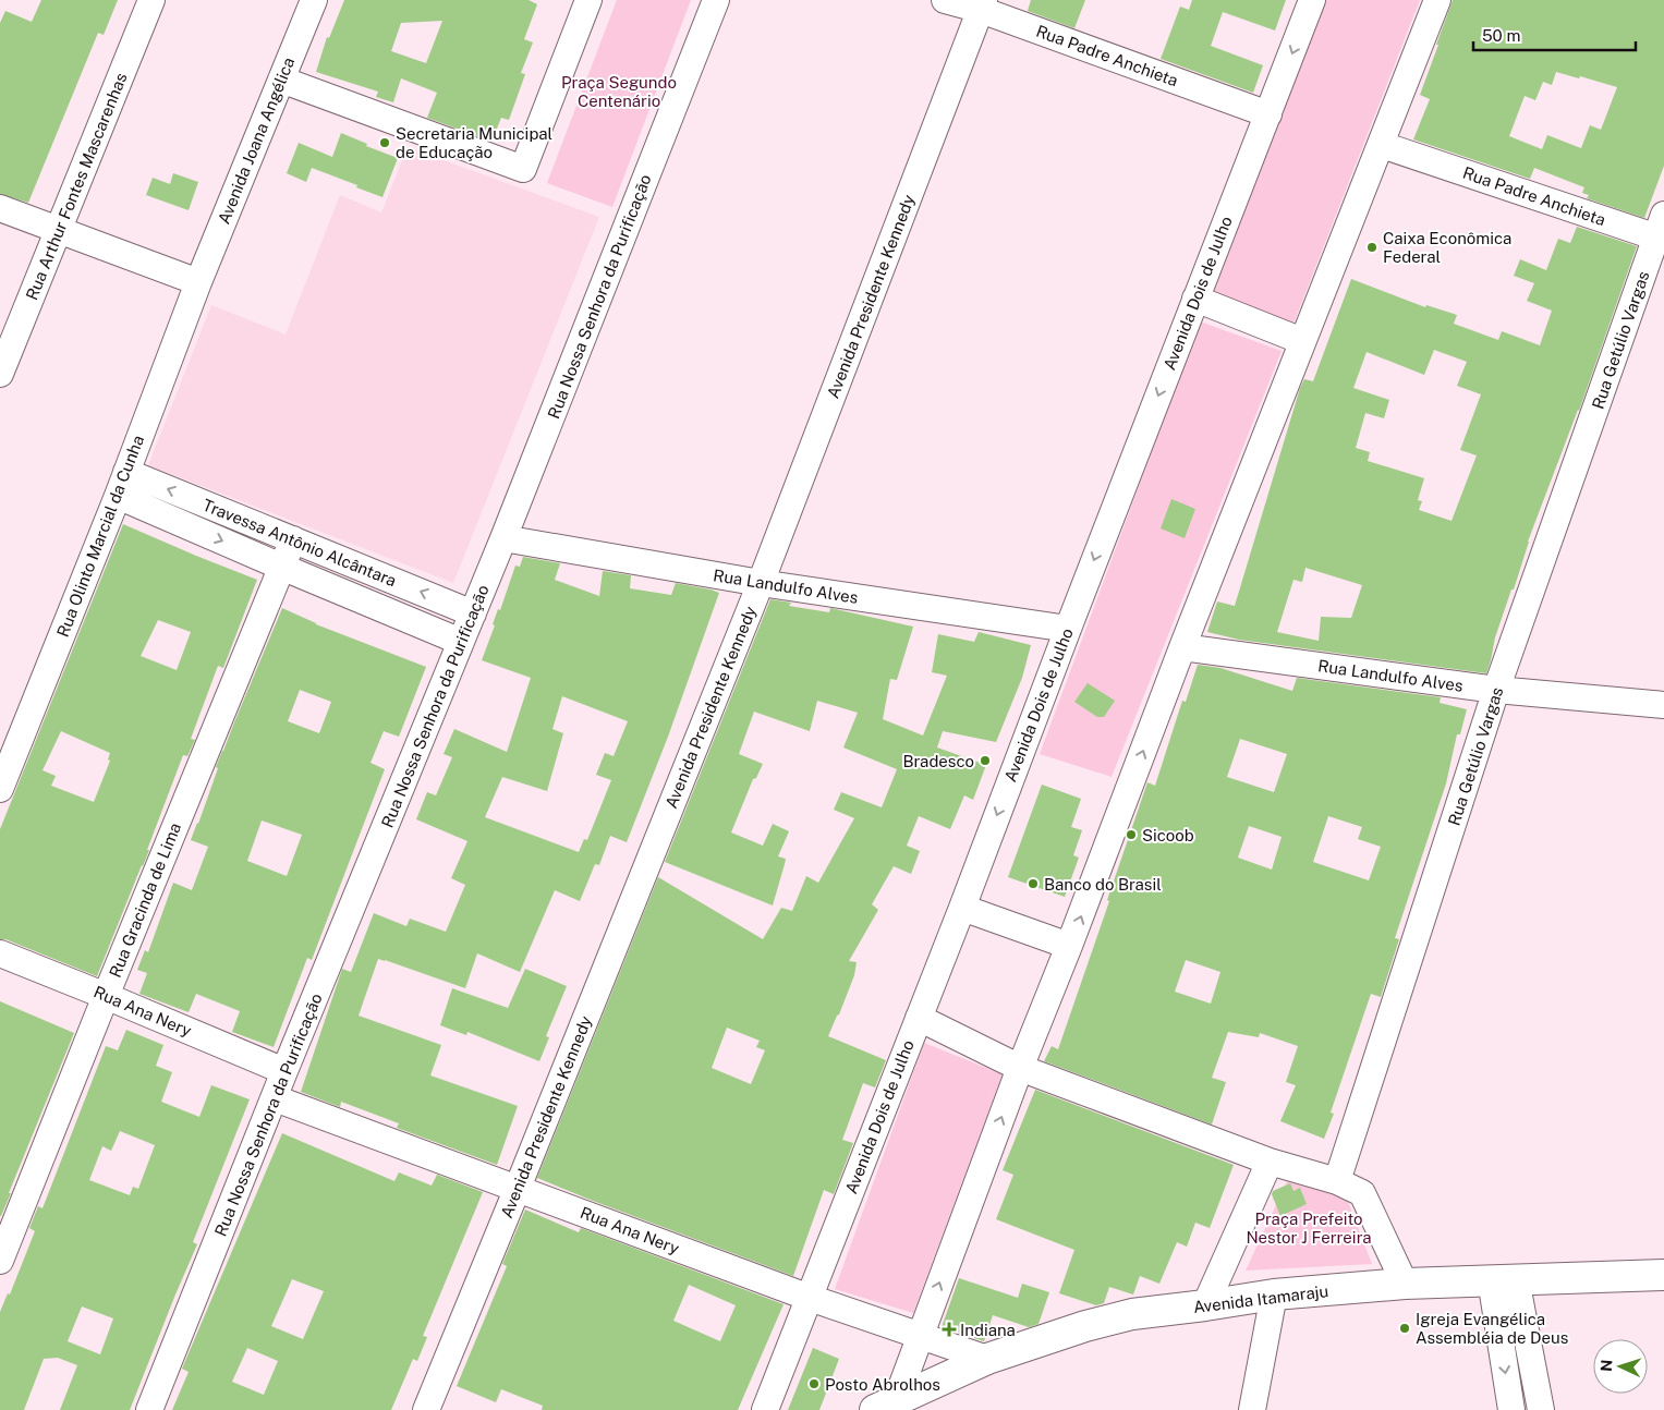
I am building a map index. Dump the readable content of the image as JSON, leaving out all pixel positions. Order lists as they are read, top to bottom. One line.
{"streets":{"main road":["Avenida Itamaraju"],"street":["Rua Padre Anchieta","Avenida Joana Angélica","Rua Arthur Fontes Mascarenhas","Avenida Dois de Julho","Rua Nossa Senhora da Purificação","Avenida Presidente Kennedy","Rua Getúlio Vargas","Rua Olinto Marcial da Cunha","Travessa Antônio Alcântara","Rua Landulfo Alves","Rua Gracinda de Lima","Rua Ana Nery"]},"crossings":[["Rua Padre Anchieta","Avenida Dois de Julho"],["Rua Padre Anchieta","Avenida Presidente Kennedy"],["Rua Padre Anchieta","Rua Getúlio Vargas"],["Avenida Joana Angélica","Rua Olinto Marcial da Cunha"],["Avenida Dois de Julho","Rua Landulfo Alves"],["Avenida Dois de Julho","Rua Ana Nery"],["Rua Nossa Senhora da Purificação","Travessa Antônio Alcântara"],["Rua Nossa Senhora da Purificação","Rua Landulfo Alves"],["Rua Nossa Senhora da Purificação","Rua Ana Nery"],["Avenida Presidente Kennedy","Rua Landulfo Alves"],["Avenida Presidente Kennedy","Rua Ana Nery"],["Rua Getúlio Vargas","Rua Landulfo Alves"],["Rua Olinto Marcial da Cunha","Travessa Antônio Alcântara"],["Travessa Antônio Alcântara","Rua Gracinda de Lima"],["Rua Gracinda de Lima","Rua Ana Nery"],["Rua Ana Nery","Avenida Itamaraju"]],"parks":["Praça Segundo Centenário","Praça Prefeito Nestor J Ferreira"],"places":{"other":["Secretaria Municipal de Educação","Caixa Econômica Federal","Bradesco","Sicoob","Banco do Brasil","Igreja Evangélica Assembléia de Deus","Posto Abrolhos"],"health":["Indiana"]},"scale_bar":"50 m","north":"left"}
